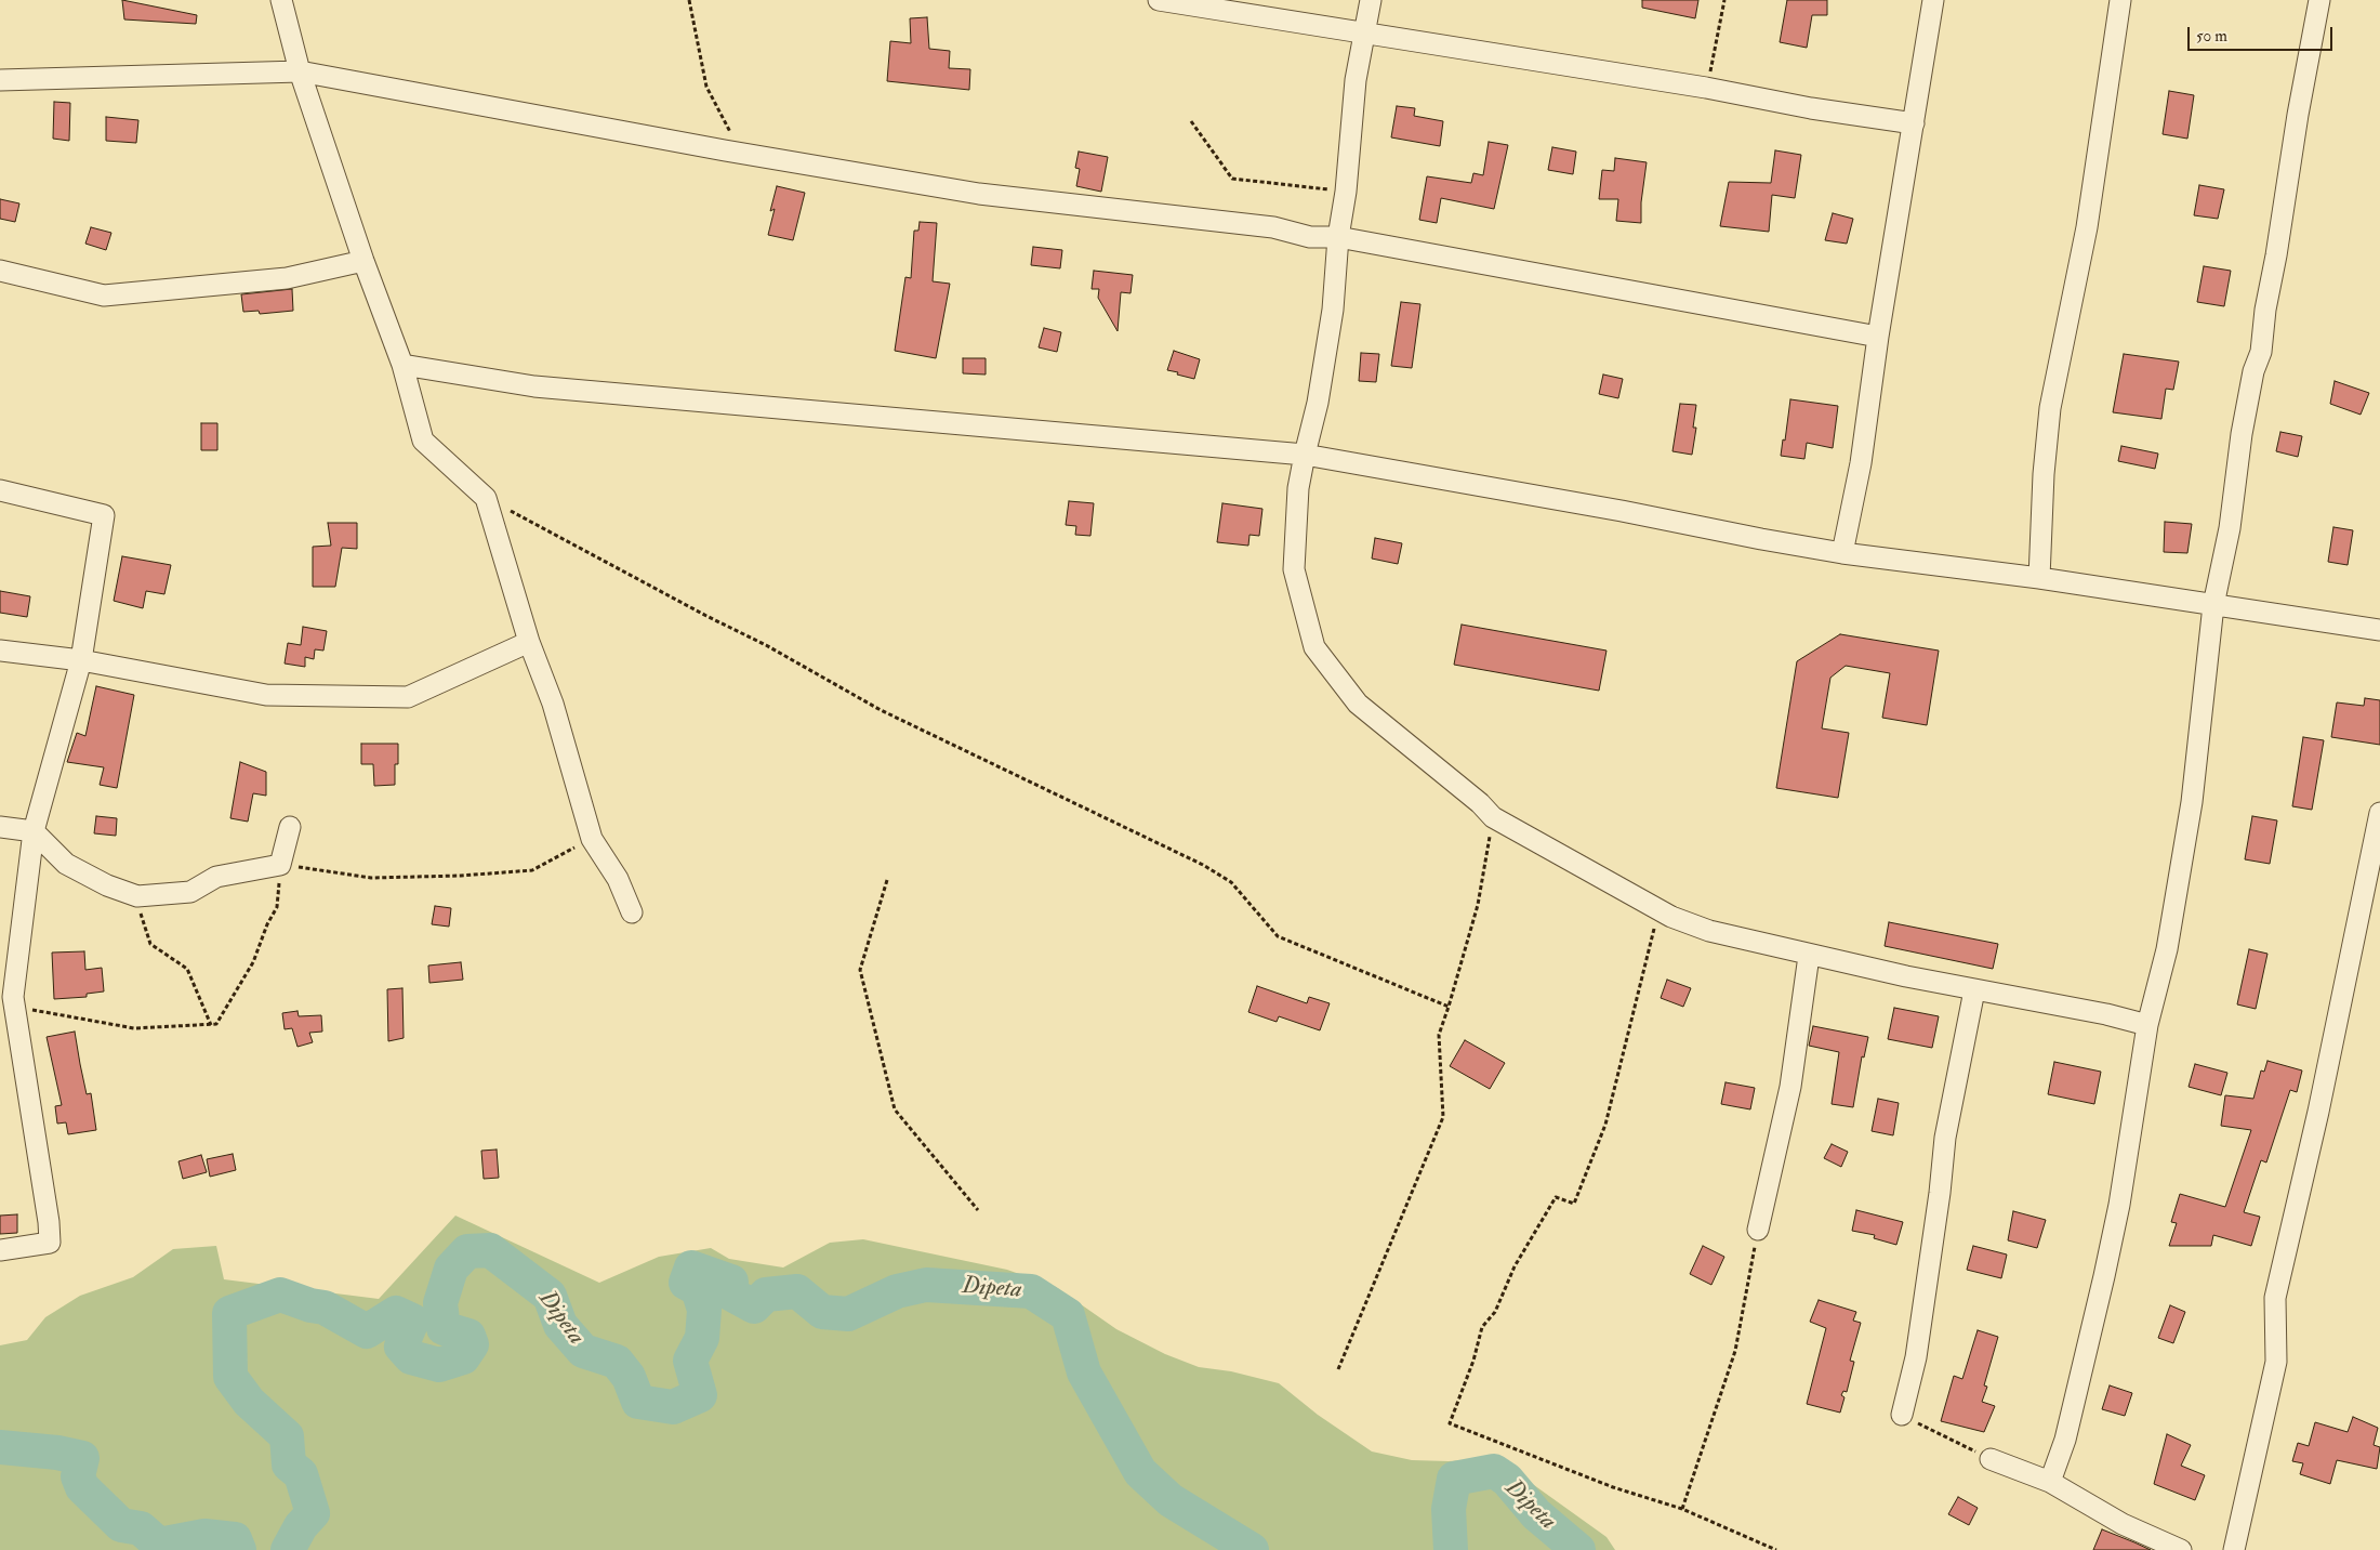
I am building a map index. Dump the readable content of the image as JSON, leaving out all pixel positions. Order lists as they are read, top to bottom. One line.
{"water":["Dipeta"],"scale_bar":"50 m"}
